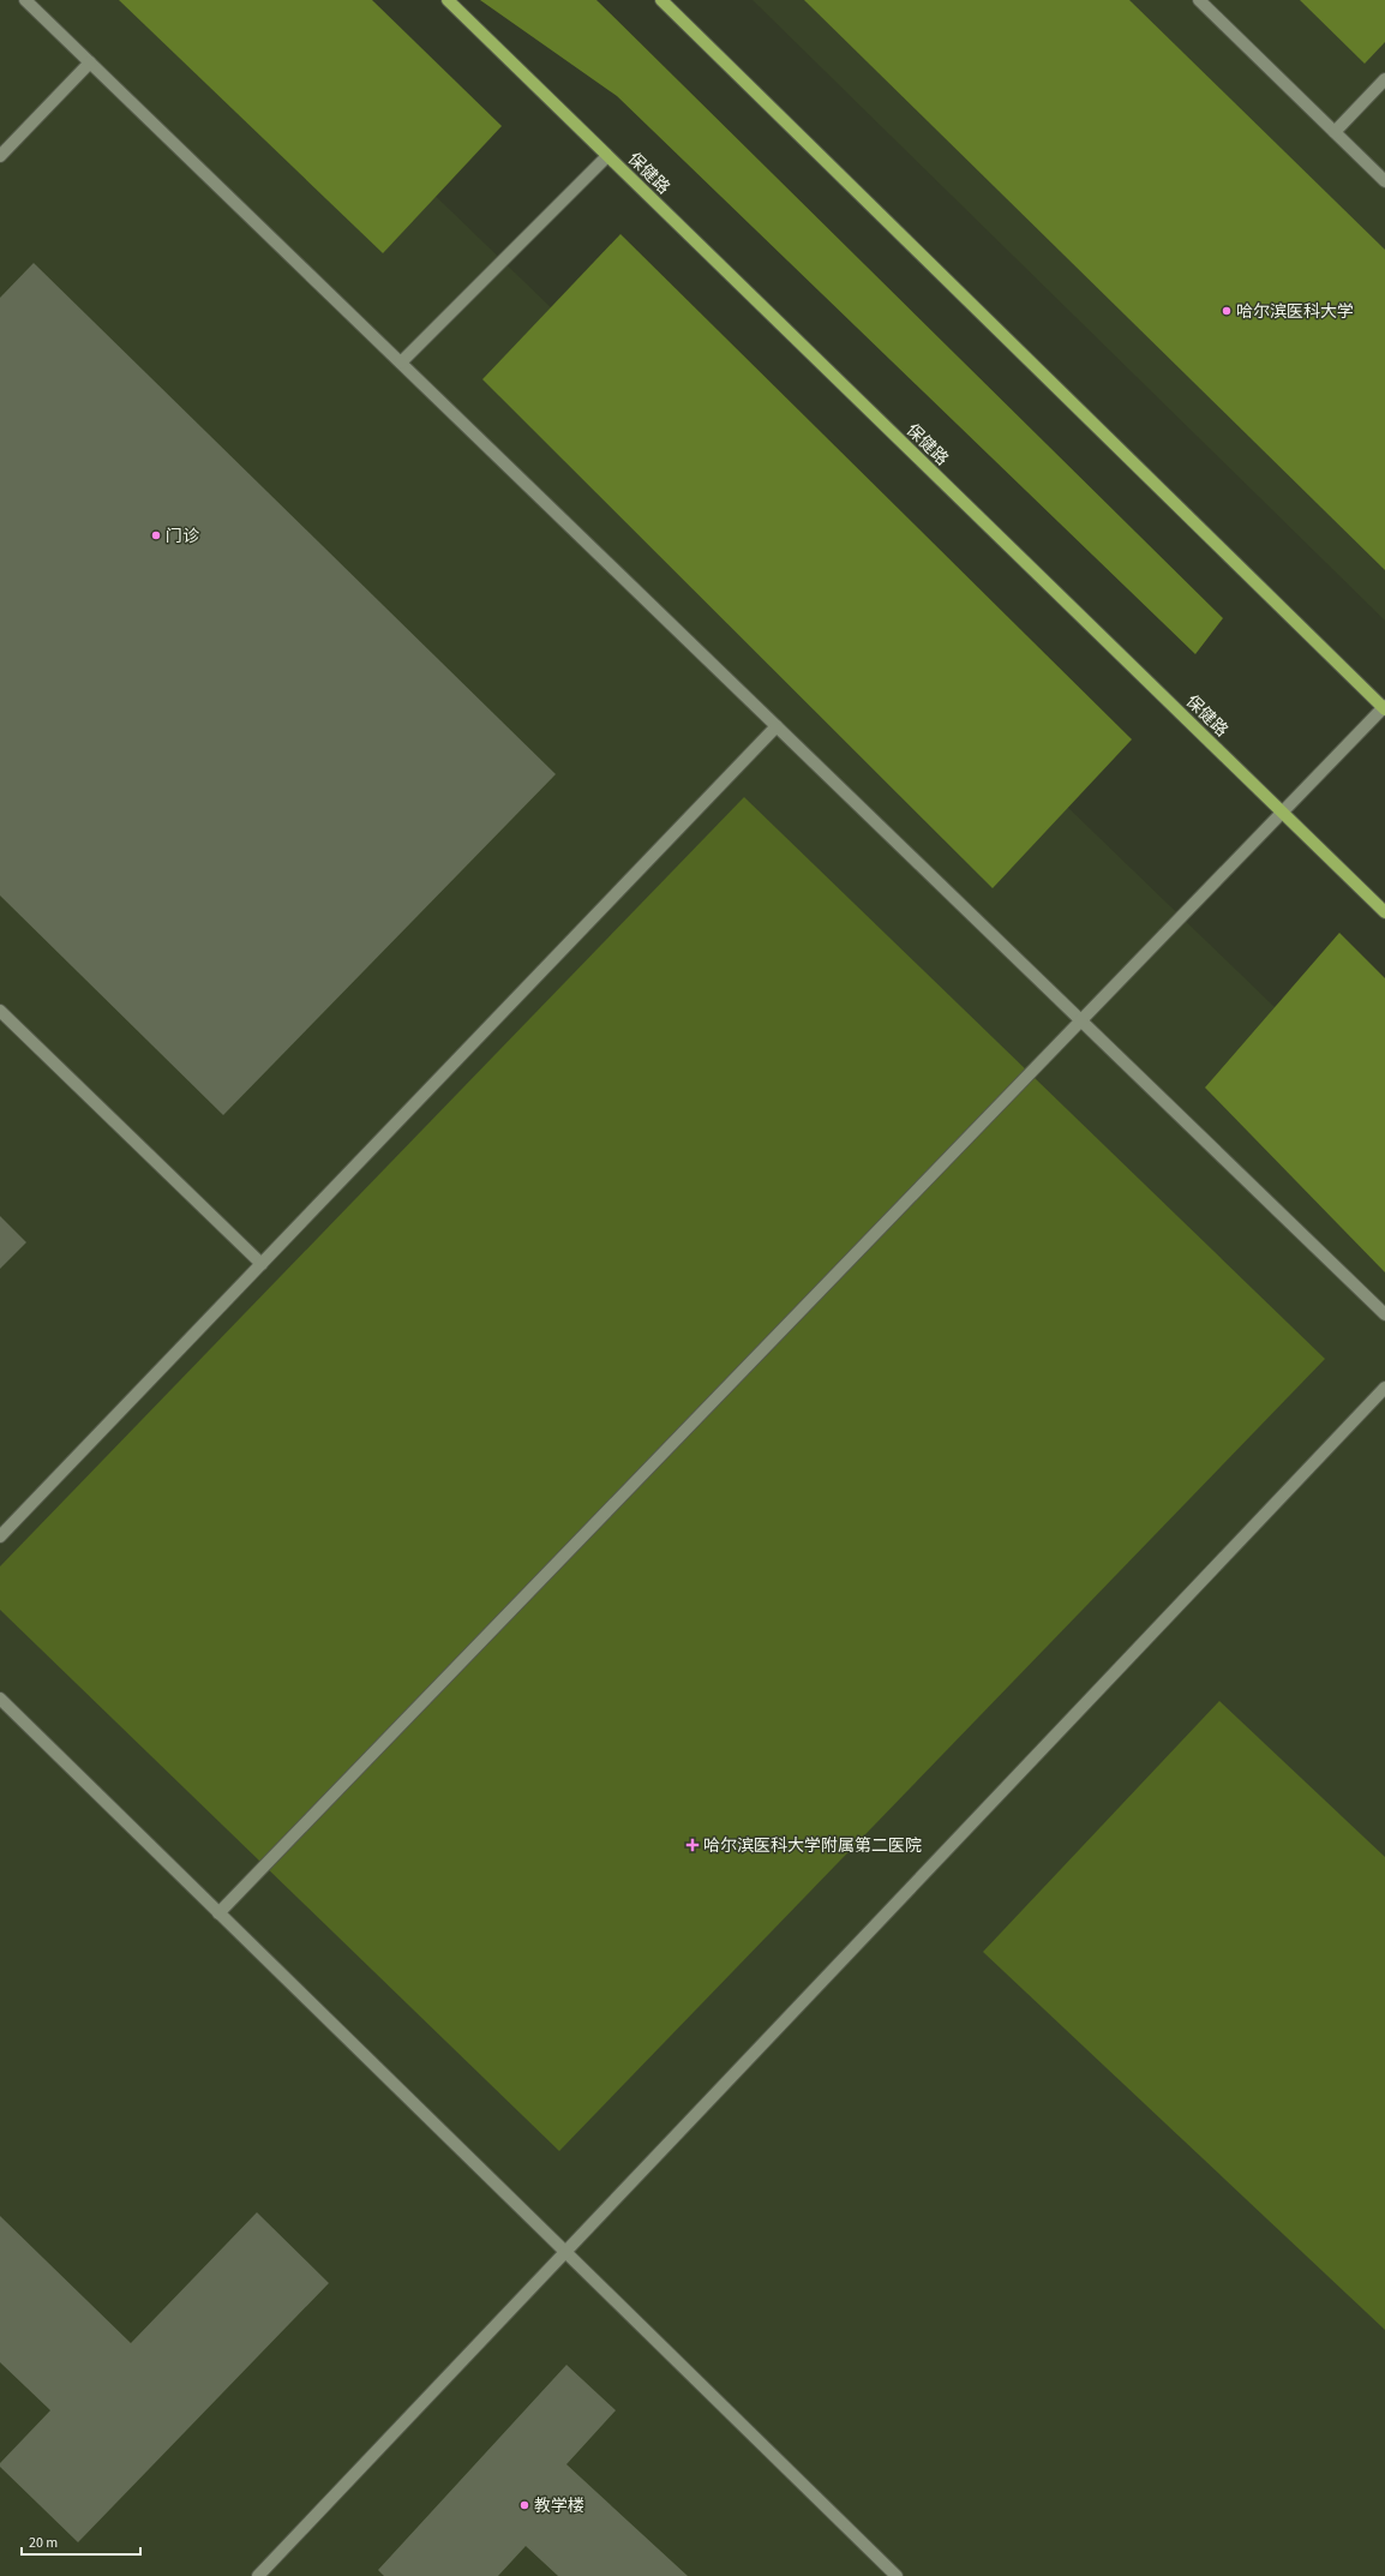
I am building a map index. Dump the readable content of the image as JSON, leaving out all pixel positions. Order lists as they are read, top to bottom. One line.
{"streets":{"main road":["保健路"]},"places":{"other":["哈尔滨医科大学","门诊","教学楼"],"health":["哈尔滨医科大学附属第二医院"]},"scale_bar":"20 m"}
